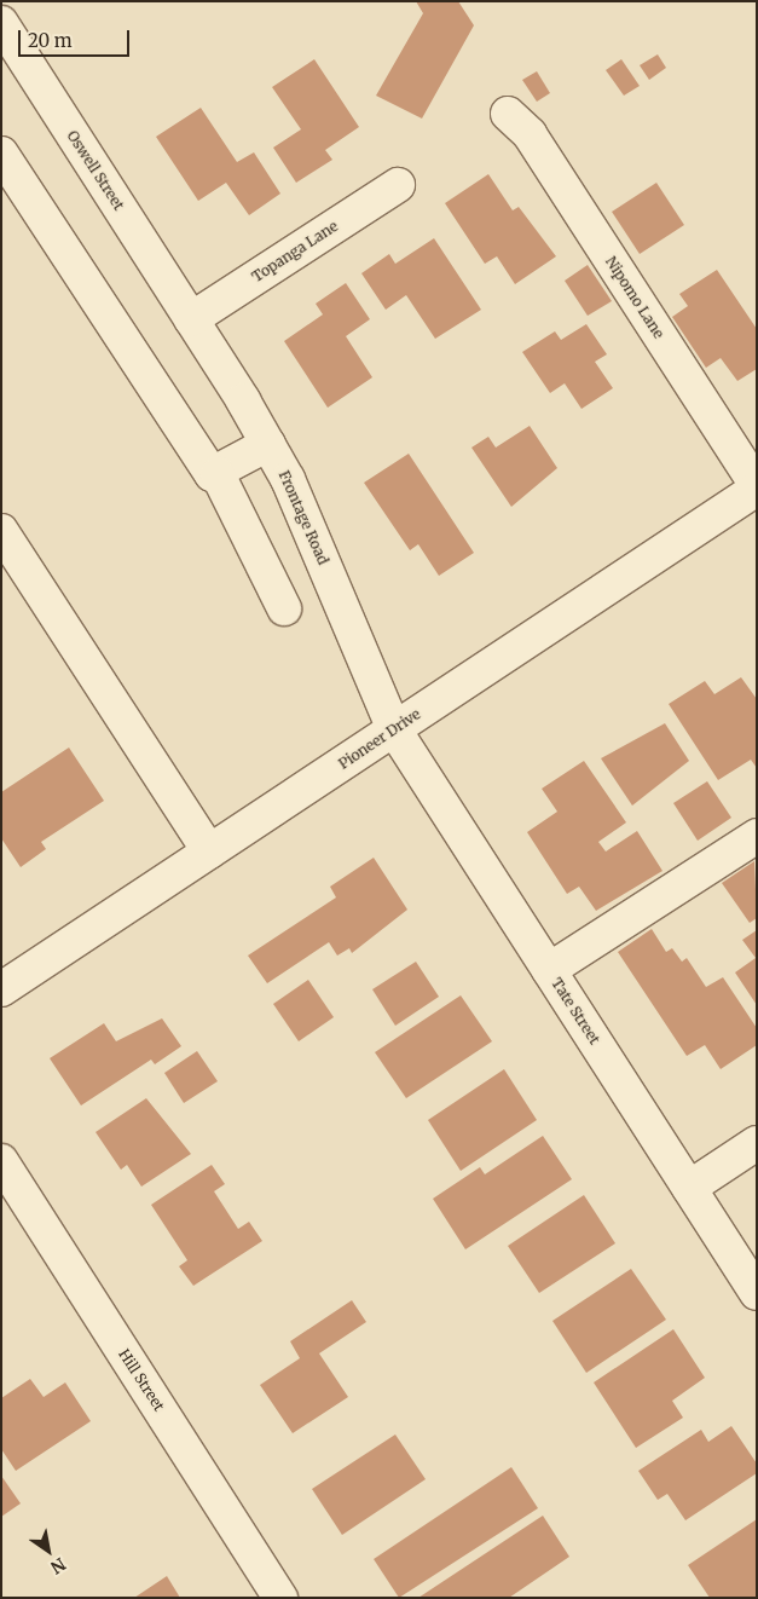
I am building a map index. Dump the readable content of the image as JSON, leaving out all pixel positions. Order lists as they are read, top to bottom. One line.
{"streets":{"street":["Oswell Street","Topanga Lane","Nipomo Lane","Frontage Road","Pioneer Drive","Tate Street","Hill Street"]},"crossings":[["Oswell Street","Topanga Lane"],["Oswell Street","Frontage Road"],["Topanga Lane","Frontage Road"],["Nipomo Lane","Pioneer Drive"],["Frontage Road","Pioneer Drive"],["Frontage Road","Tate Street"],["Pioneer Drive","Tate Street"]],"scale_bar":"20 m","north":"bottom right"}
